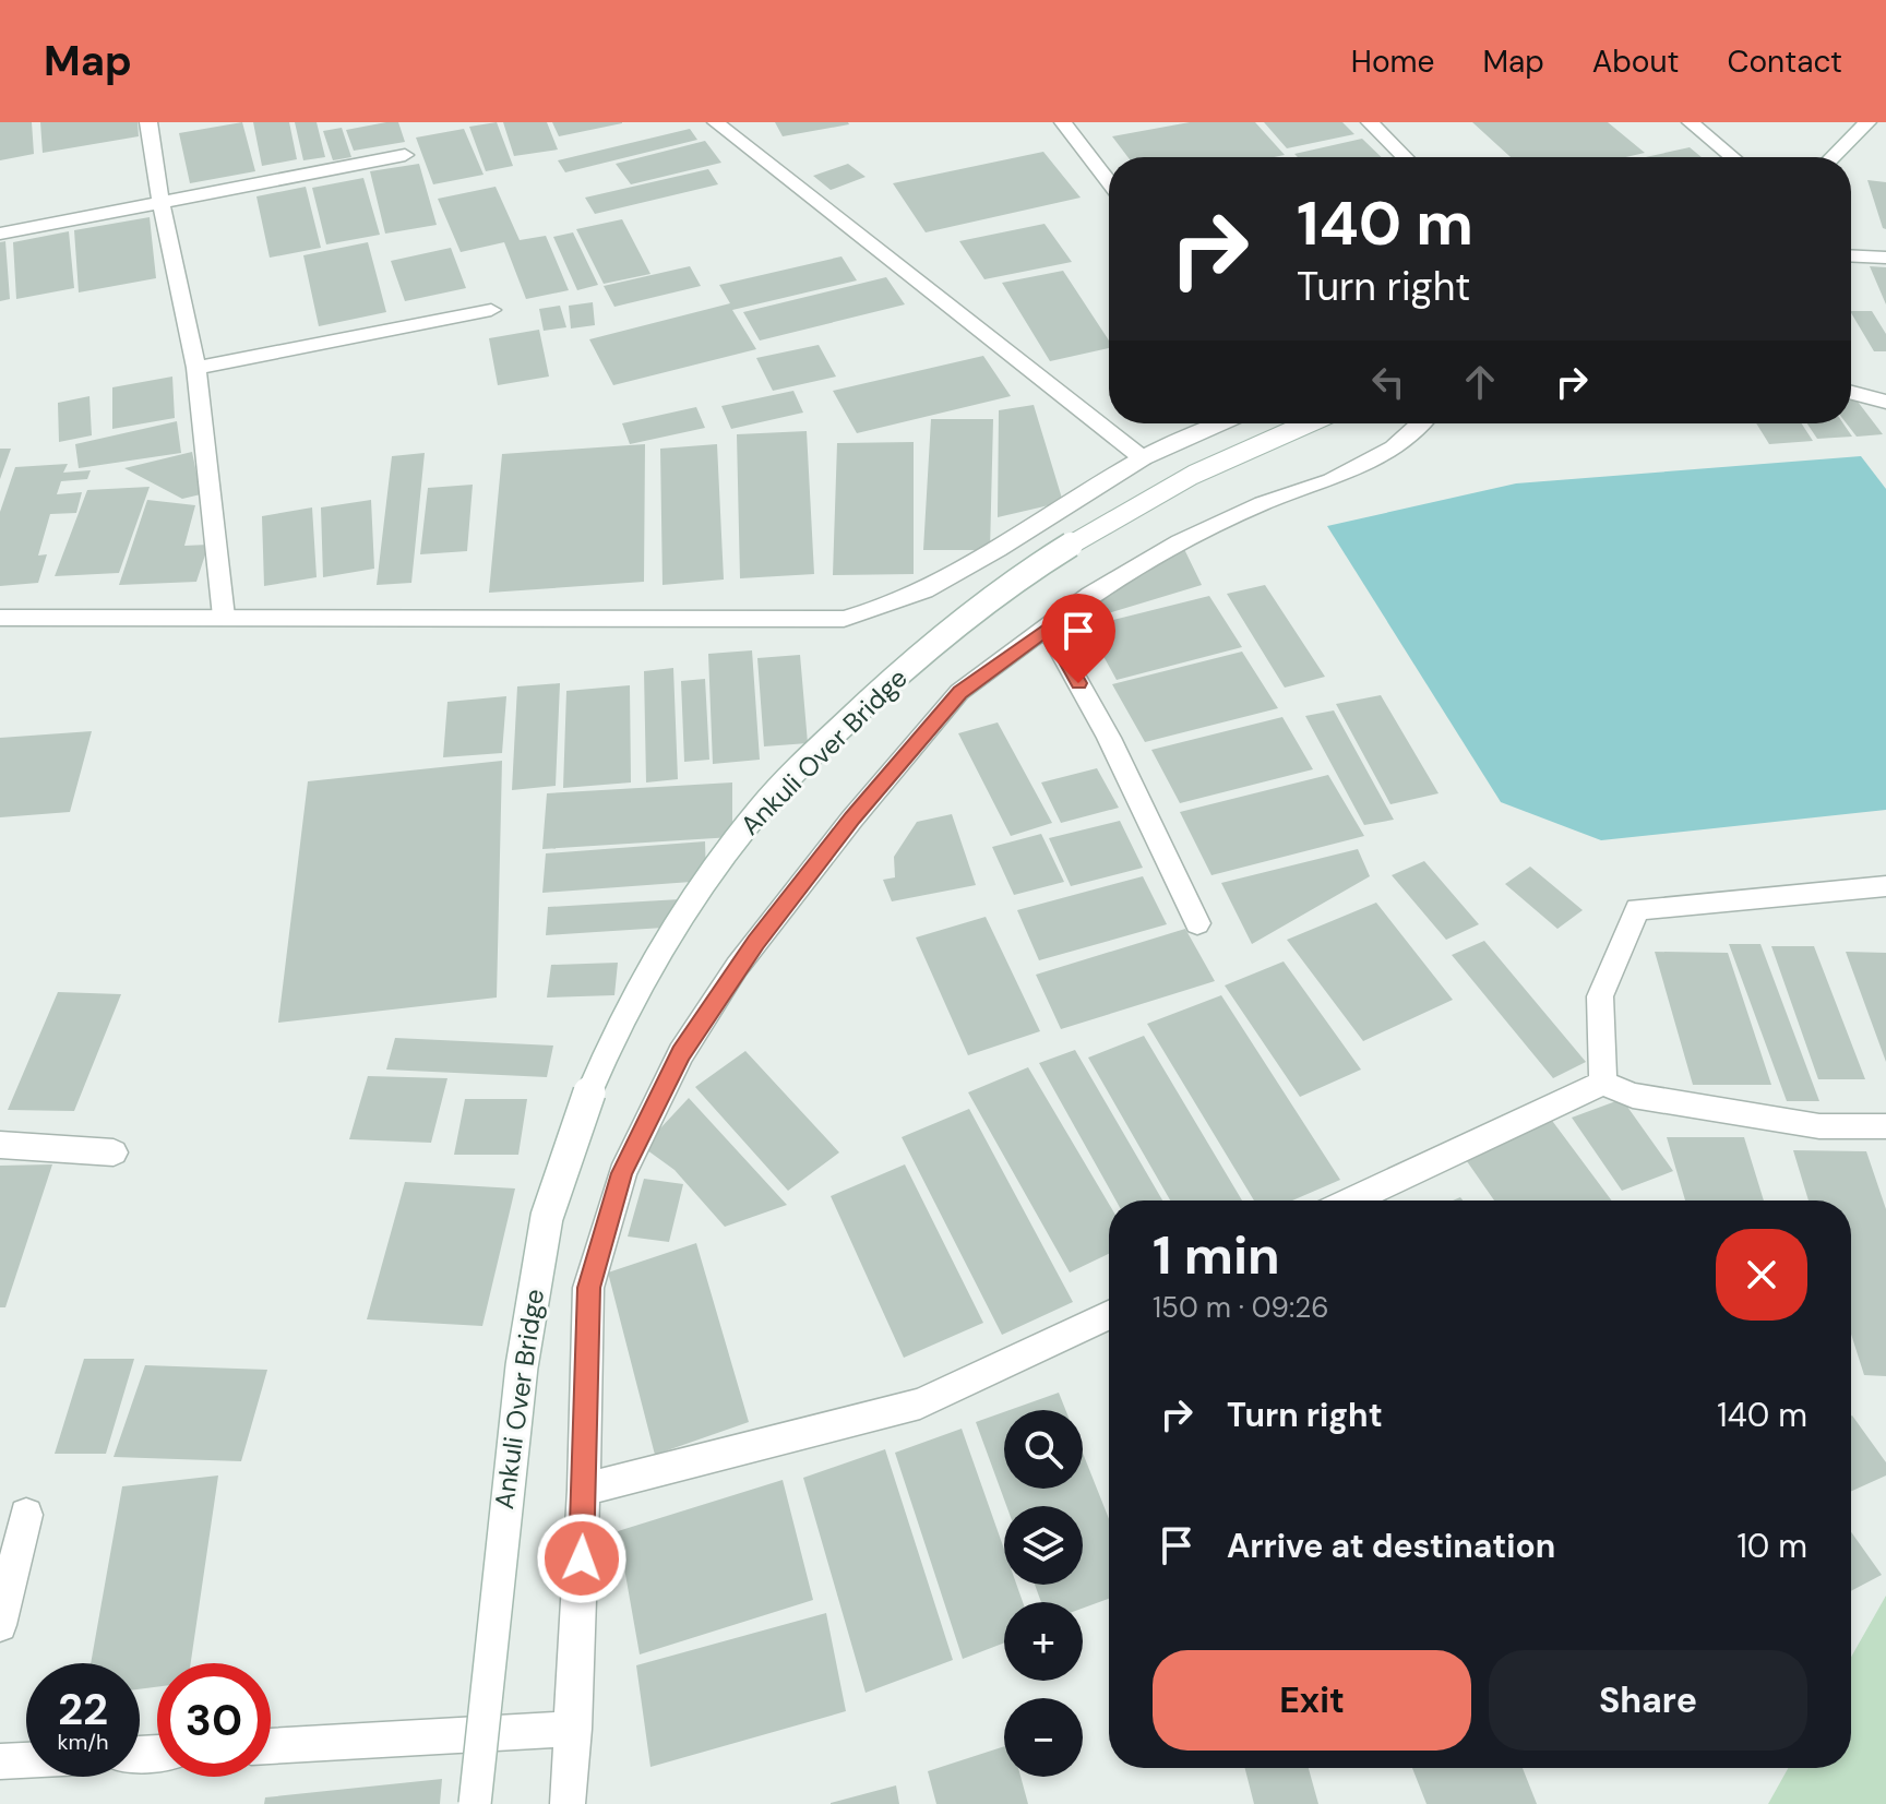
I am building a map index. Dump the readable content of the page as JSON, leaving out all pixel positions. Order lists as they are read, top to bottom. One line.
{"streets":{"street":["Ankuli Over Bridge"]},"page":{"header":"Map","nav":["Home","Map","About","Contact"],"turn":["140 m","Turn right"],"heading":["1 min","150 m · 09:26"],"list":[{"name":"Turn right","value":"140 m"},{"name":"Arrive at destination","value":"10 m"}],"map_buttons":["+","−"],"buttons":["Exit","Share"],"speed":"22 km/h","limit":"30"}}
